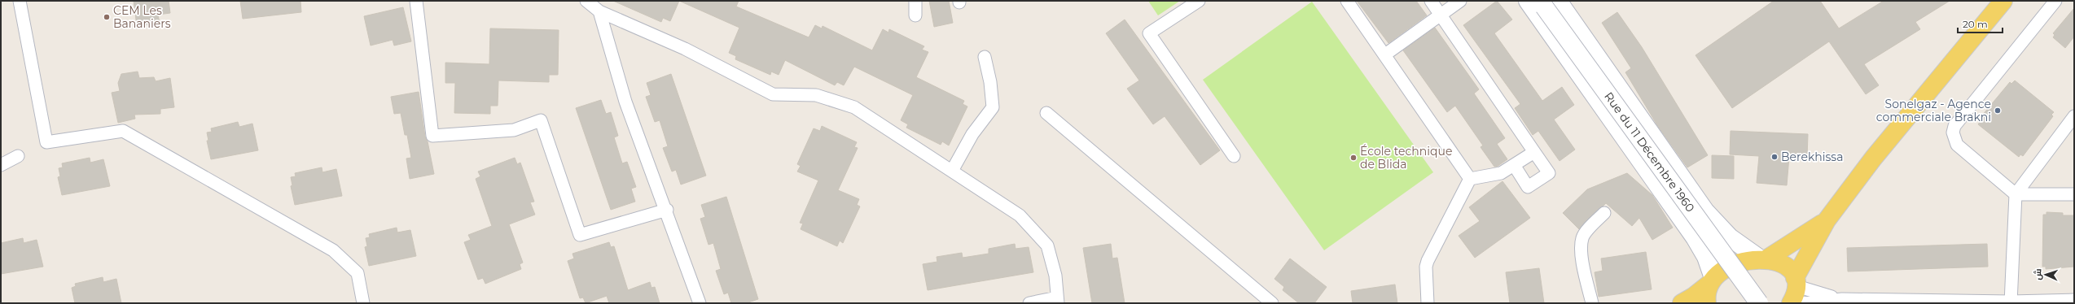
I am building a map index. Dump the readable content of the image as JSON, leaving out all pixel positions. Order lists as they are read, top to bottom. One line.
{"streets":{"main road":["Rue du 11 Décembre 1960"]},"places":["CEM Les Bananiers","Sonelgaz - Agence commerciale Brakni","Berekhissa","École technique de Blida"],"scale_bar":"20 m","north":"left"}
